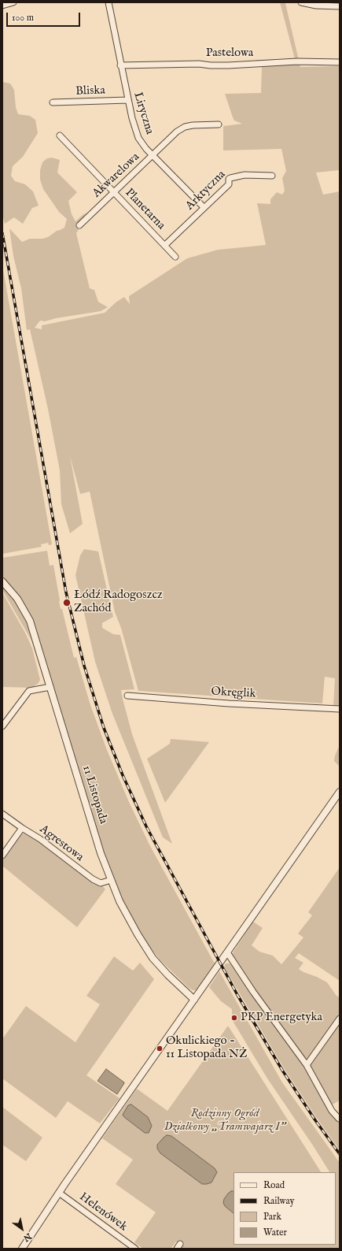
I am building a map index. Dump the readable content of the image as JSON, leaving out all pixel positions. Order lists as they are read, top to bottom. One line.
{"streets":{"street":["Pastelowa","Bliska","Liryczna","Akwarelowa","Arktyczna","Planetarna","Okręglik","11 Listopada","Agrestowa","Helenówek"]},"crossings":[["Pastelowa","Liryczna"],["Bliska","Liryczna"],["Liryczna","Akwarelowa"],["Liryczna","Arktyczna"],["Akwarelowa","Planetarna"],["Arktyczna","Planetarna"],["11 Listopada","Agrestowa"]],"parks":["Rodzinny Ogród Działkowy „Tramwajarz I”"],"places":["Łódź Radogoszcz Zachód","PKP Energetyka","Okulickiego - 11 Listopada NŻ"],"legend":["Road","Railway","Park","Water"],"scale_bar":"100 m","north":"bottom right"}
